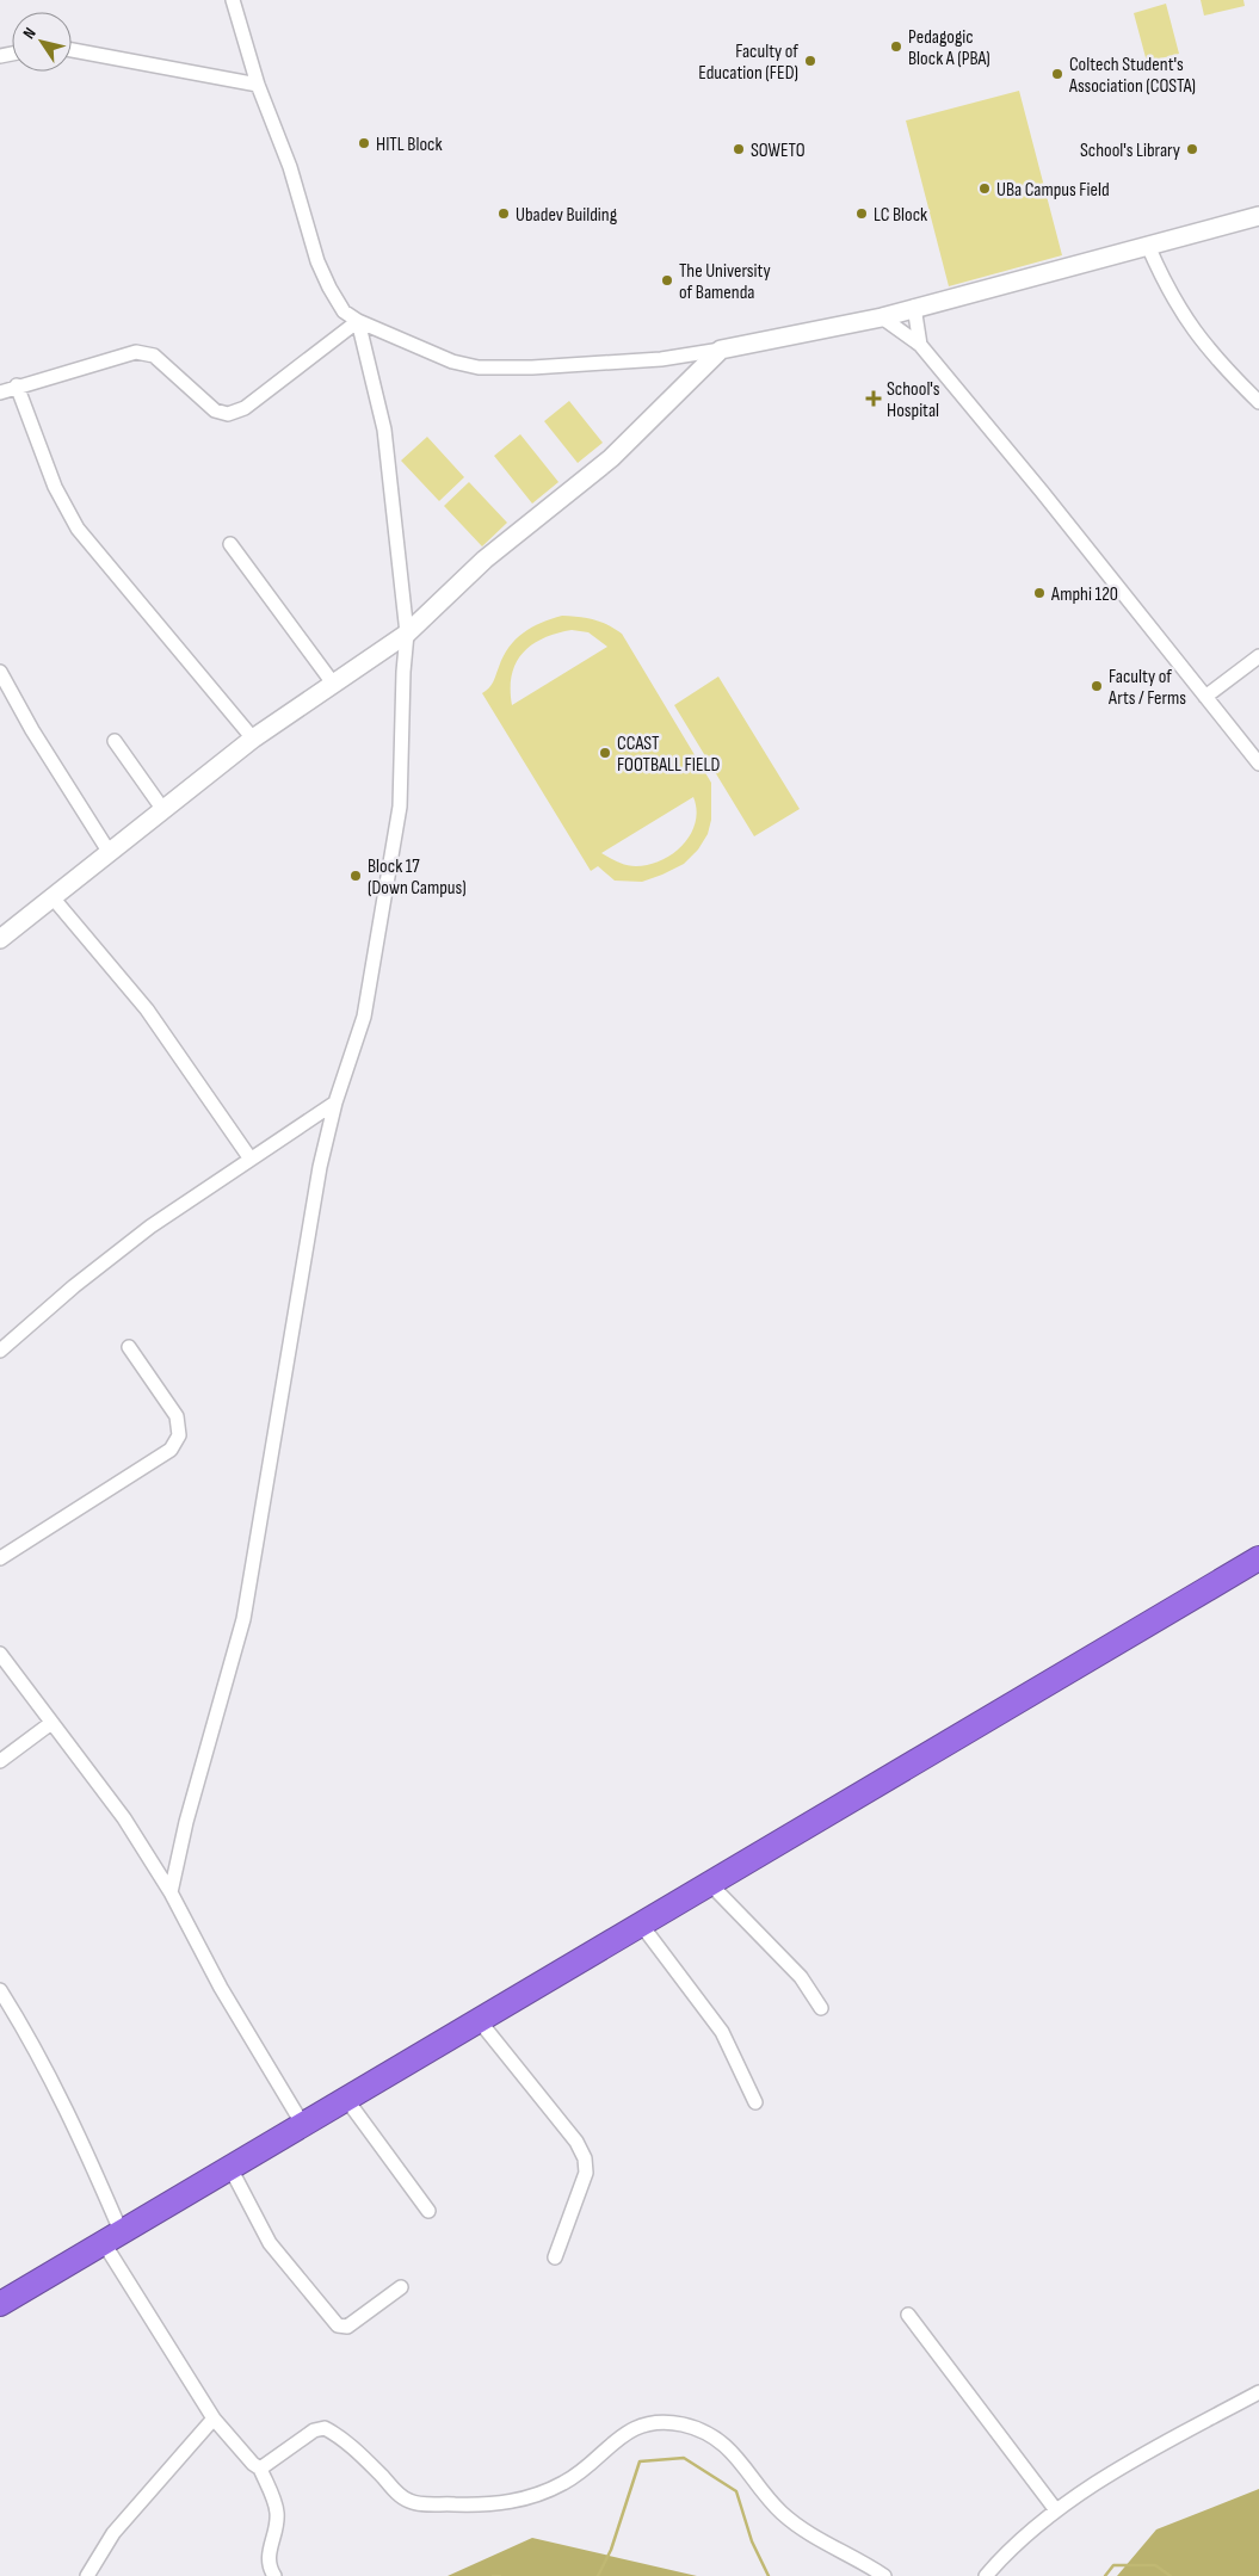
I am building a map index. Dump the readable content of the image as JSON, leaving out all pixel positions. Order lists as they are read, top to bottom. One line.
{"places":{"other":["Pedagogic Block A (PBA)","Faculty of Education (FED)","Coltech Student's Association (COSTA)","HITL Block","SOWETO","School's Library","UBa Campus Field","Ubadev Building","LC Block","The University of Bamenda","Amphi 120","Faculty of Arts / Ferms","CCAST FOOTBALL FIELD","Block 17 (Down Campus)"],"health":["School's Hospital"]},"north":"top left"}
